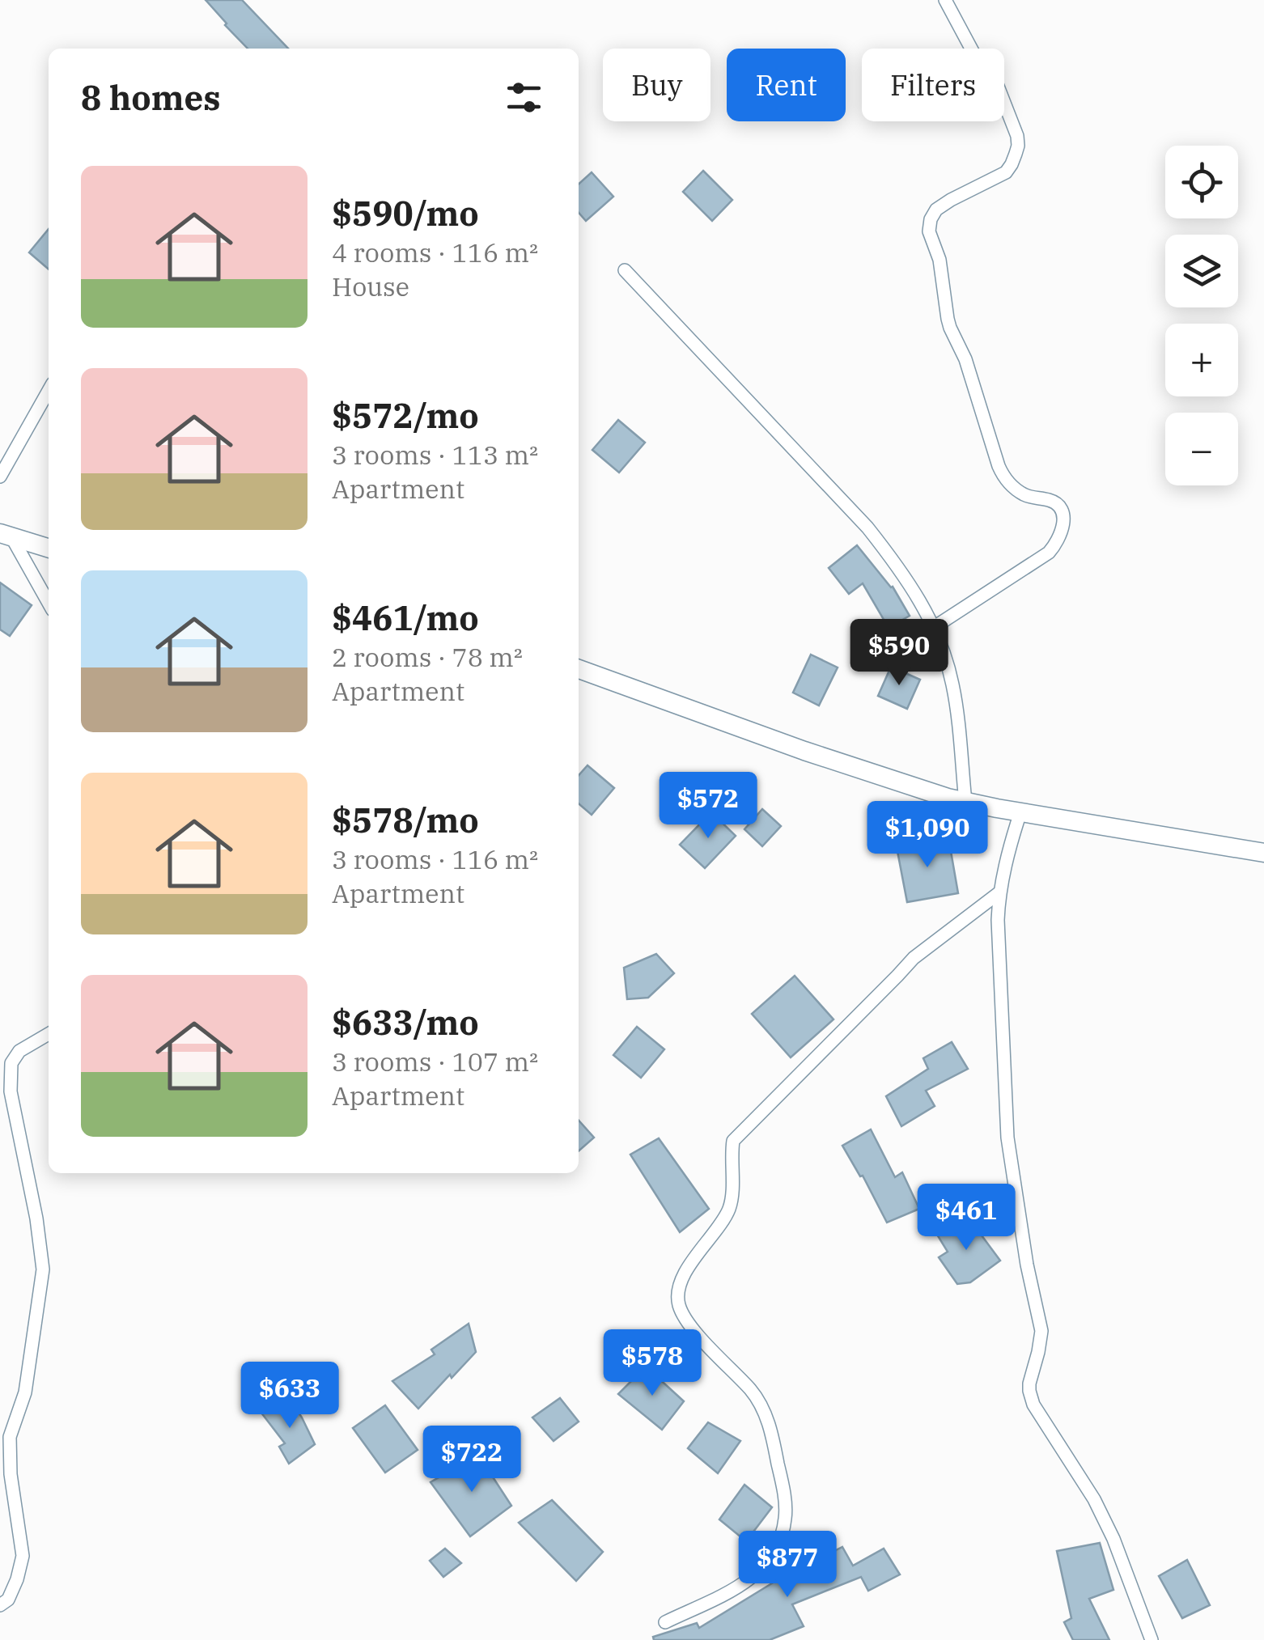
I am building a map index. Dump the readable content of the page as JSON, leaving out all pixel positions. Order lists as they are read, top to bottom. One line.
{"page":{"chip":["Buy","Rent","Filters"],"heading":"8 homes","map_buttons":["+","−"],"list":[{"name":"$590/mo","note":"4 rooms · 116 m² · House"},{"name":"$572/mo","note":"3 rooms · 113 m² · Apartment"},{"name":"$461/mo","note":"2 rooms · 78 m² · Apartment"},{"name":"$578/mo","note":"3 rooms · 116 m² · Apartment"},{"name":"$633/mo","note":"3 rooms · 107 m² · Apartment"}],"price":["$590","$572","$1,090","$461","$578","$633","$722","$877"]}}
